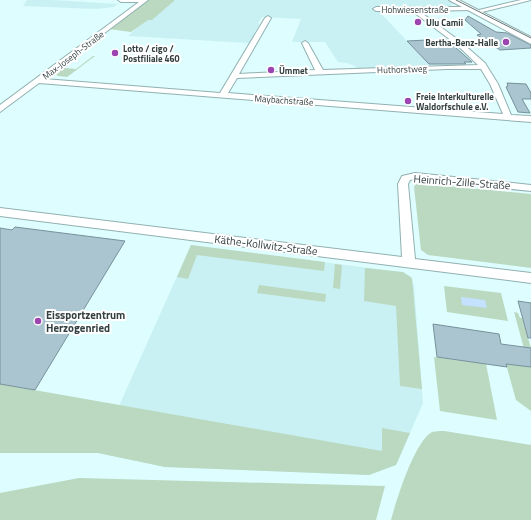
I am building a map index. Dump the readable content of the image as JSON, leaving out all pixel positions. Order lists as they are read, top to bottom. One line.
{"streets":{"street":["Hohwiesenstraße","Max-Joseph-Straße","Huthorstweg","Maybachstraße","Heinrich-Zille-Straße","Käthe-Kollwitz-Straße"]},"crossings":[["Max-Joseph-Straße","Maybachstraße"],["Heinrich-Zille-Straße","Käthe-Kollwitz-Straße"]],"places":["Ulu Camii","Bertha-Benz-Halle","Lotto / cigo / Postfiliale 460","Ümmet","Freie Interkulturelle Waldorfschule e.V.","Eissportzentrum Herzogenried"]}
